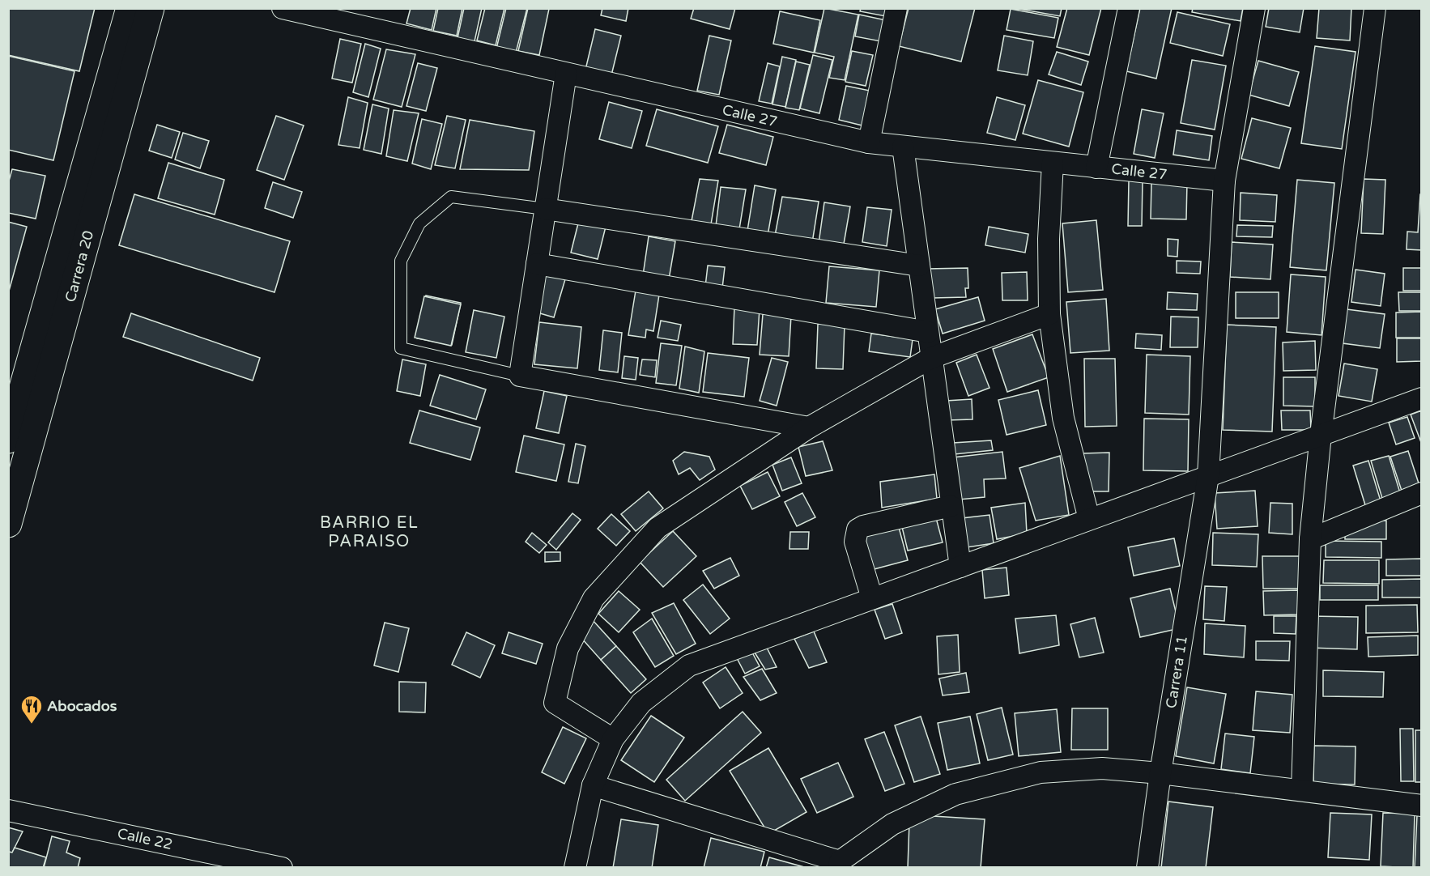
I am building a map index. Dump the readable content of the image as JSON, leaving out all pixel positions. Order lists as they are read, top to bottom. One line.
{"streets":{"main road":["Carrera 20"],"street":["Calle 27","Carrera 11","Calle 22"]},"crossings":[["Calle 27","Carrera 11"]],"districts":["BARRIO EL PARAISO"],"places":{"restaurant":["Abocados"]}}
